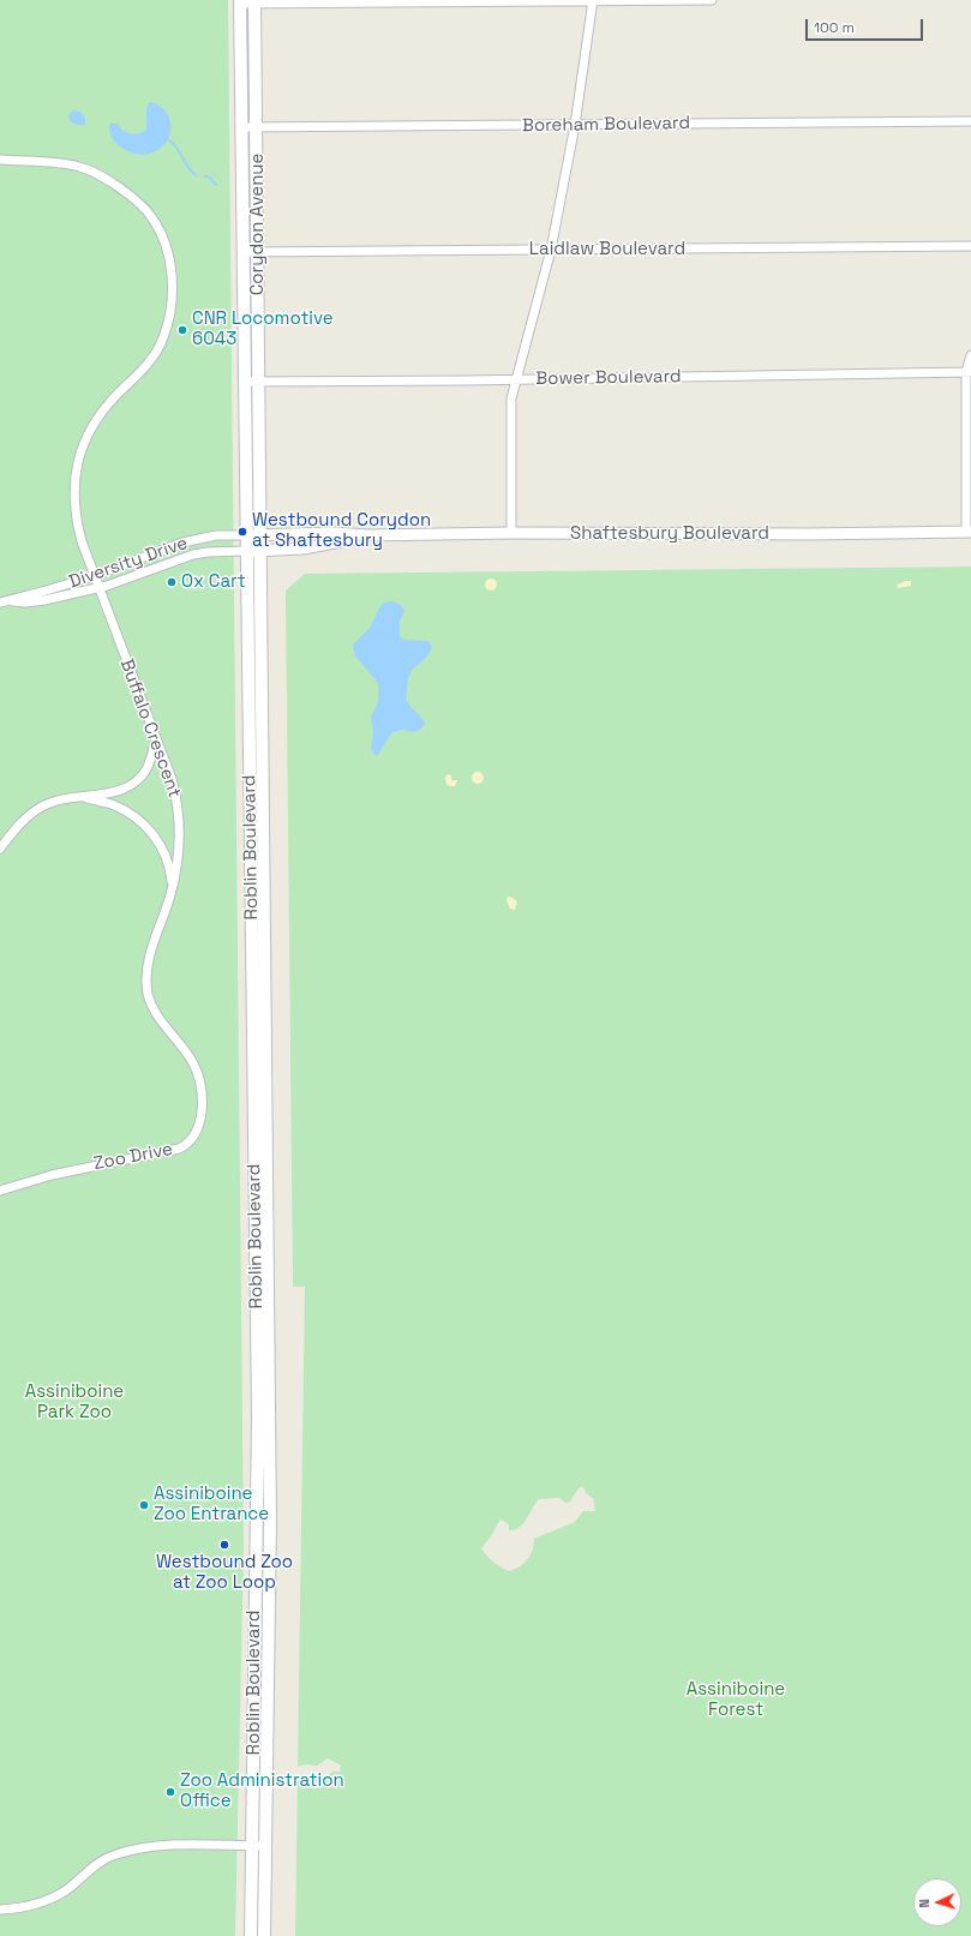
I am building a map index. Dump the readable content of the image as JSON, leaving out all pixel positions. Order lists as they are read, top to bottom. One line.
{"streets":{"main road":["Corydon Avenue","Roblin Boulevard"],"street":["Boreham Boulevard","Laidlaw Boulevard","Bower Boulevard","Shaftesbury Boulevard","Diversity Drive","Buffalo Crescent","Zoo Drive"]},"crossings":[["Boreham Boulevard","Corydon Avenue"],["Corydon Avenue","Laidlaw Boulevard"],["Corydon Avenue","Bower Boulevard"],["Corydon Avenue","Shaftesbury Boulevard"],["Corydon Avenue","Diversity Drive"],["Corydon Avenue","Roblin Boulevard"],["Shaftesbury Boulevard","Diversity Drive"],["Shaftesbury Boulevard","Roblin Boulevard"],["Diversity Drive","Buffalo Crescent"],["Diversity Drive","Roblin Boulevard"],["Buffalo Crescent","Zoo Drive"]],"parks":["Assiniboine Park Zoo","Assiniboine Forest"],"places":["CNR Locomotive 6043","Westbound Corydon at Shaftesbury","Ox Cart","Assiniboine Zoo Entrance","Westbound Zoo at Zoo Loop","Zoo Administration Office"],"scale_bar":"100 m","north":"left"}
